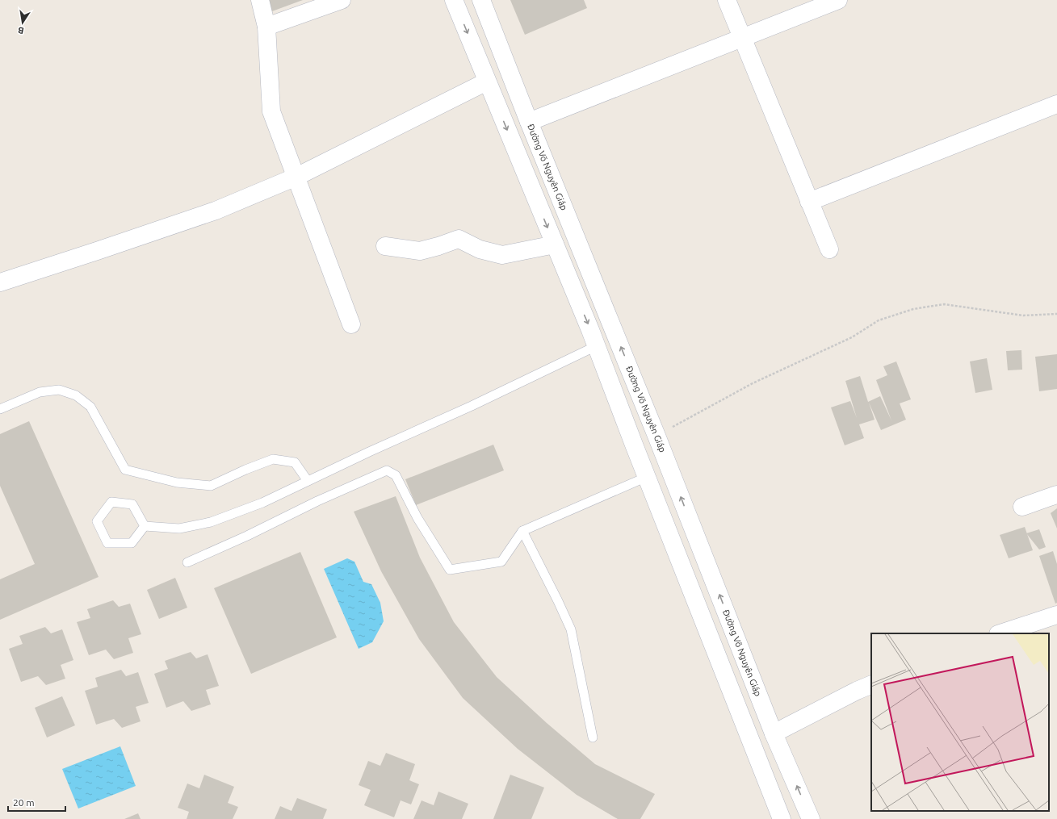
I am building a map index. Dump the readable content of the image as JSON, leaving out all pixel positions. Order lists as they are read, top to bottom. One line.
{"streets":{"street":["Đường Võ Nguyên Giáp"]},"scale_bar":"20 m","north":"bottom"}
